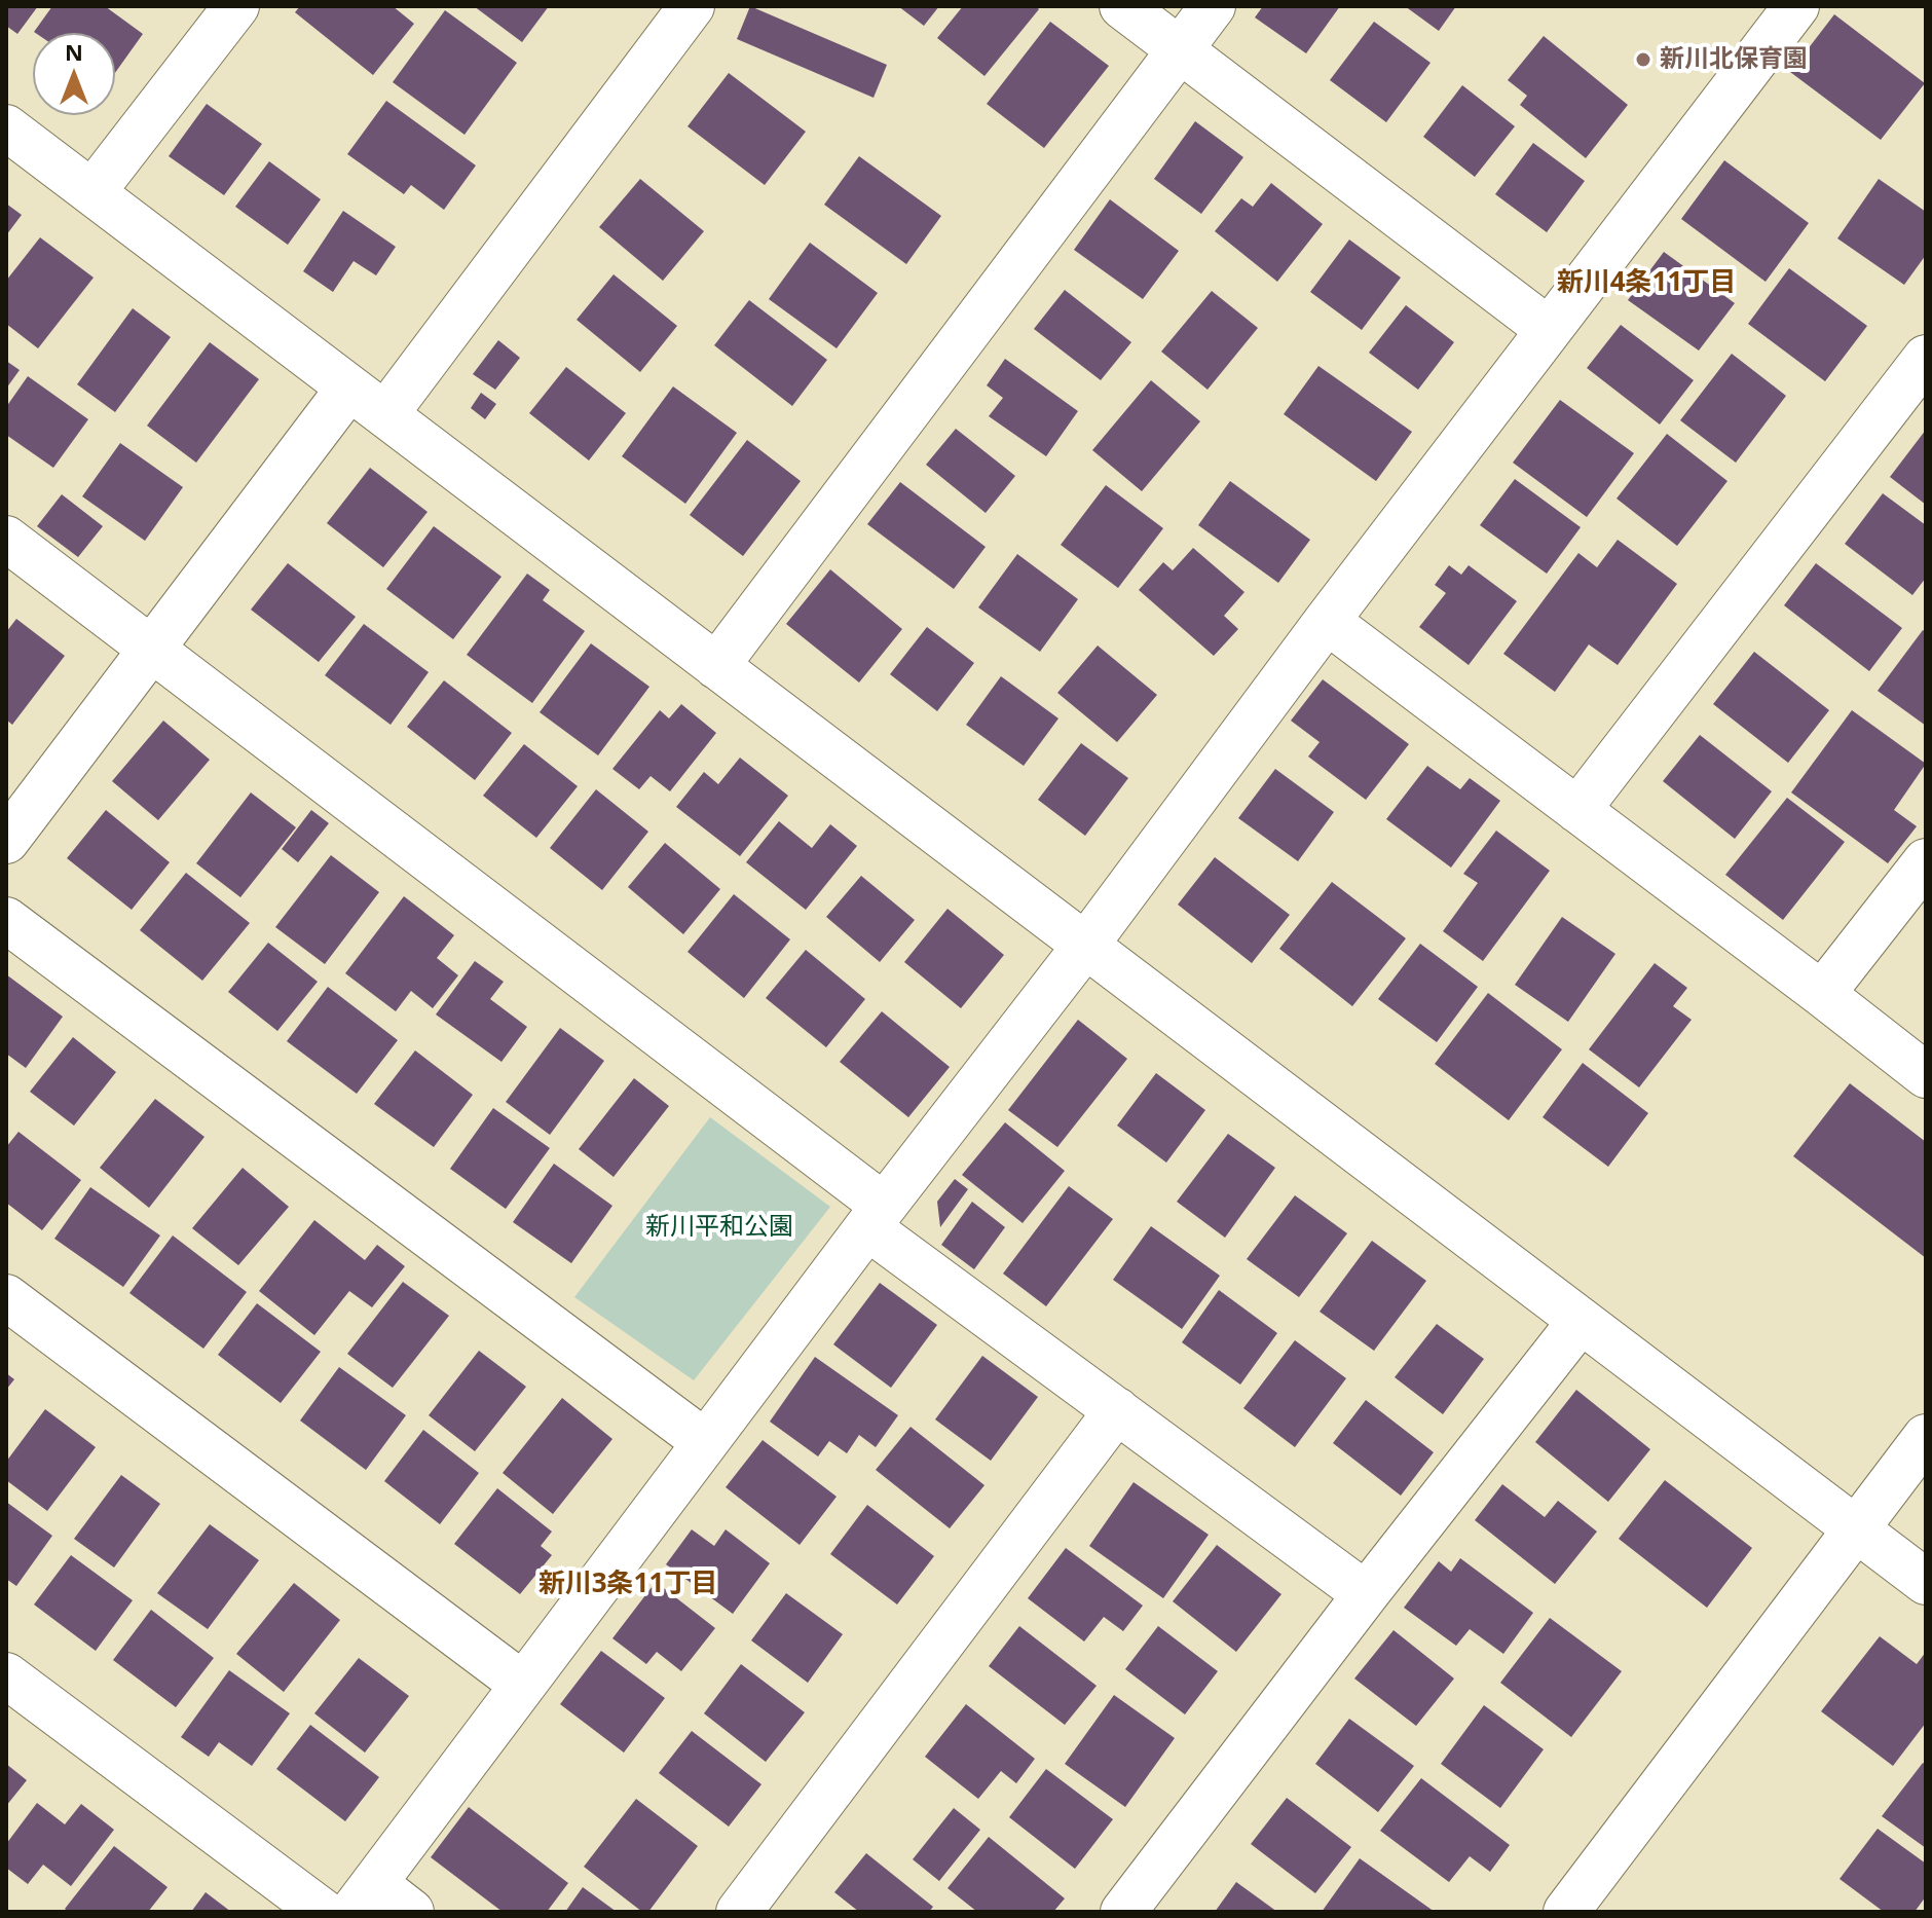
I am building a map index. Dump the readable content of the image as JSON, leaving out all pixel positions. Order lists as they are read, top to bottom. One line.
{"districts":["新川4条11丁目","新川3条11丁目"],"parks":["新川平和公園"],"places":["新川北保育園"],"north":"top"}
